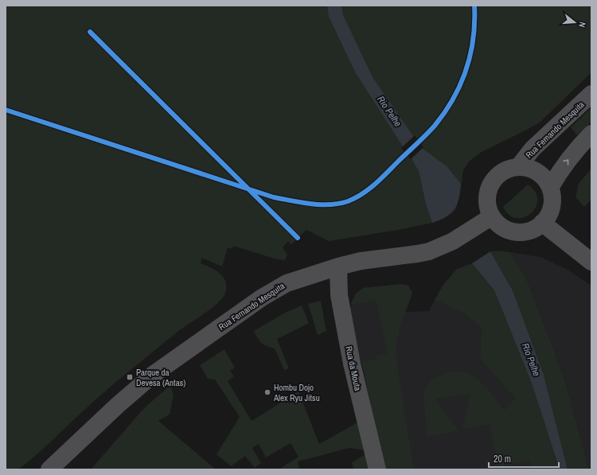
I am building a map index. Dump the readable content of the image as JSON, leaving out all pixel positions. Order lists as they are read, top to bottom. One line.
{"streets":{"street":["Rua Fernando Mesquita","Rua da Mouta"]},"crossings":[["Rua Fernando Mesquita","Rua da Mouta"]],"water":["Rio Pelhe"],"places":{"transit":["Parque da Devesa (Antas)"],"other":["Hombu Dojo Alex Ryu Jitsu"]},"scale_bar":"20 m","north":"right"}
